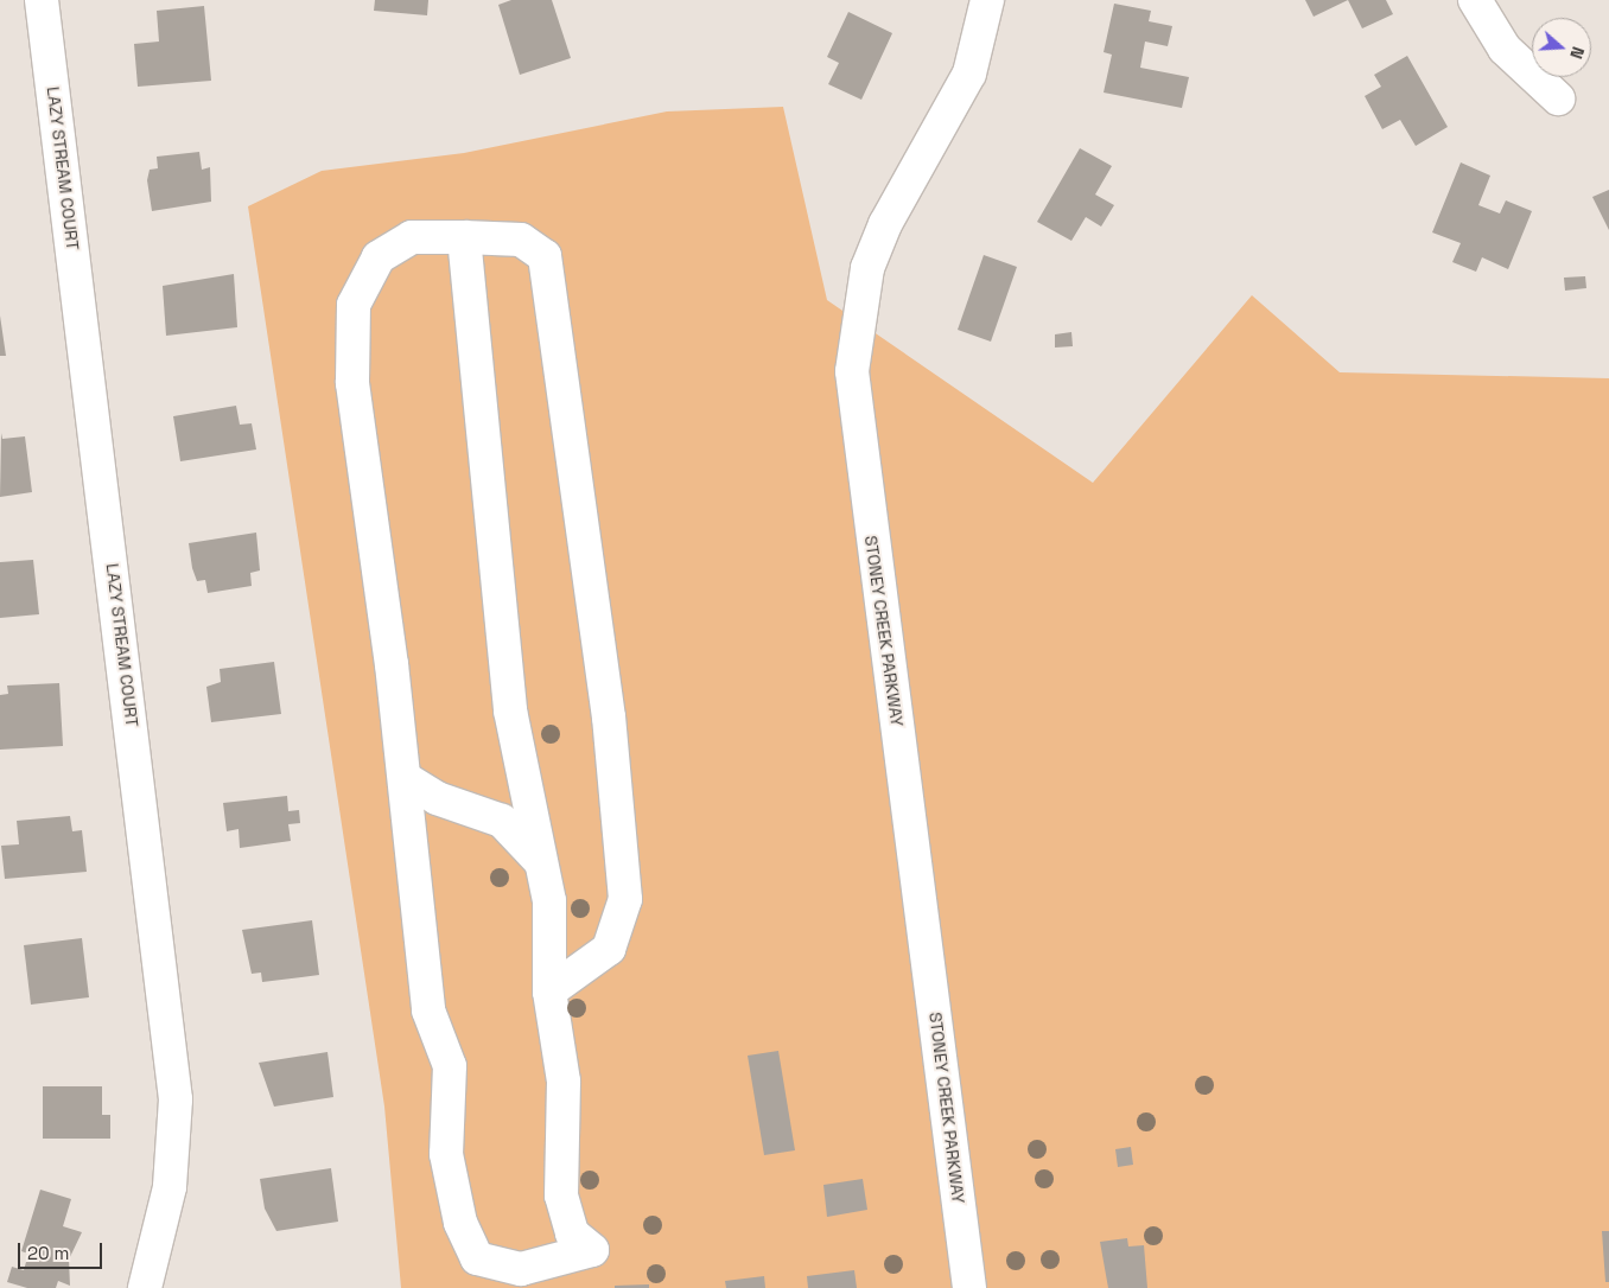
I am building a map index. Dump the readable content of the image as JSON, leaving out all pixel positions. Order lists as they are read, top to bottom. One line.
{"streets":{"street":["LAZY STREAM COURT","STONEY CREEK PARKWAY"]},"scale_bar":"20 m","north":"right"}
